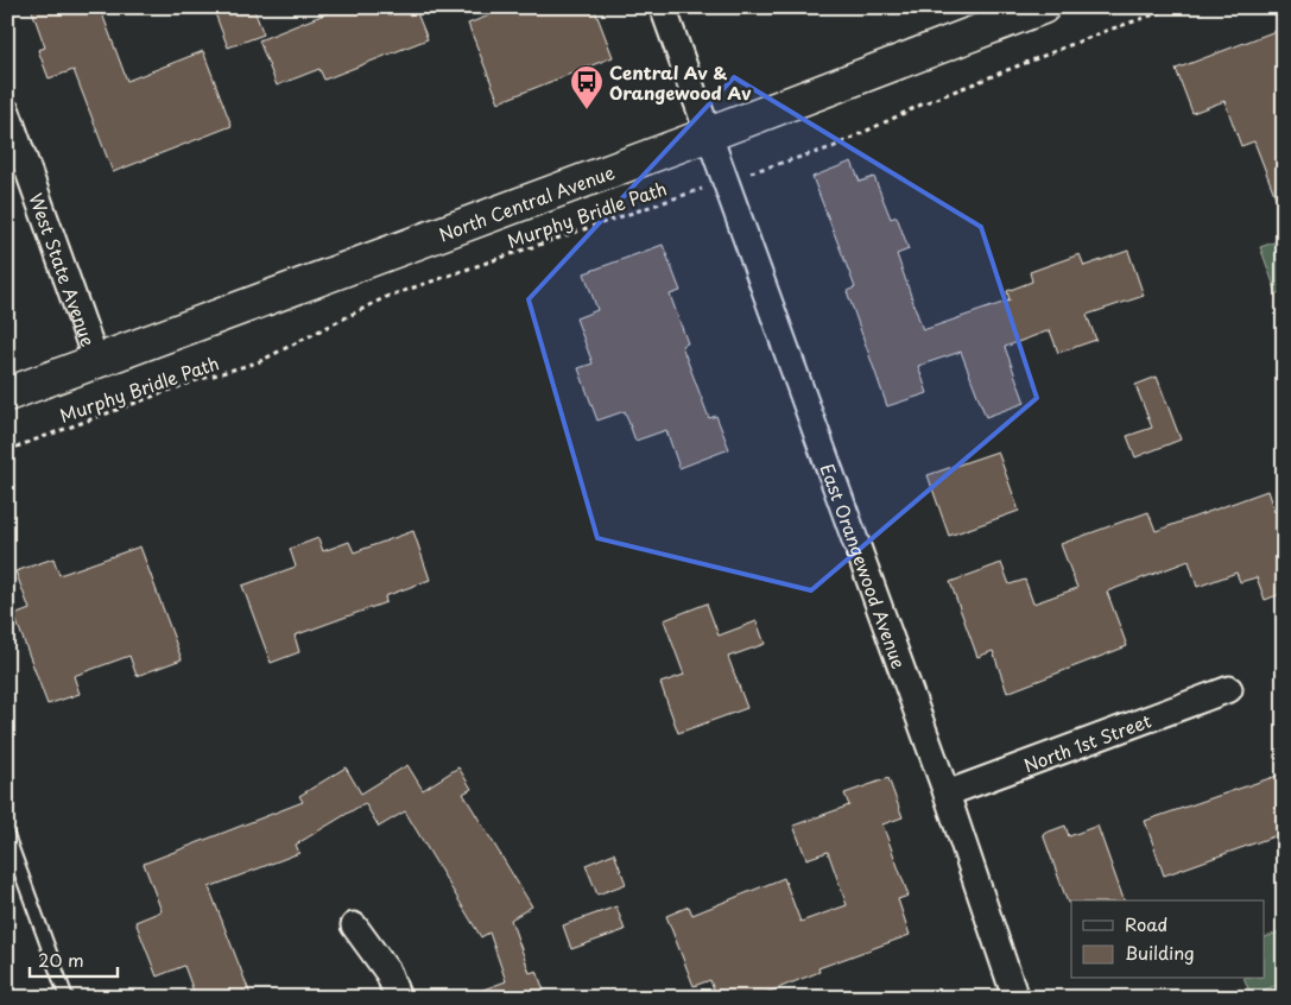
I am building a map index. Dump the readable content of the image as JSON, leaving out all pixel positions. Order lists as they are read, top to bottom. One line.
{"streets":{"main road":["North Central Avenue"],"street":["West State Avenue","East Orangewood Avenue","North 1st Street"],"path":["Murphy Bridle Path"]},"crossings":[["North Central Avenue","West State Avenue"],["North Central Avenue","East Orangewood Avenue"],["Murphy Bridle Path","East Orangewood Avenue"],["East Orangewood Avenue","North 1st Street"]],"places":{"bus stop":["Central Av & Orangewood Av"]},"legend":["Road","Building"],"scale_bar":"20 m"}
